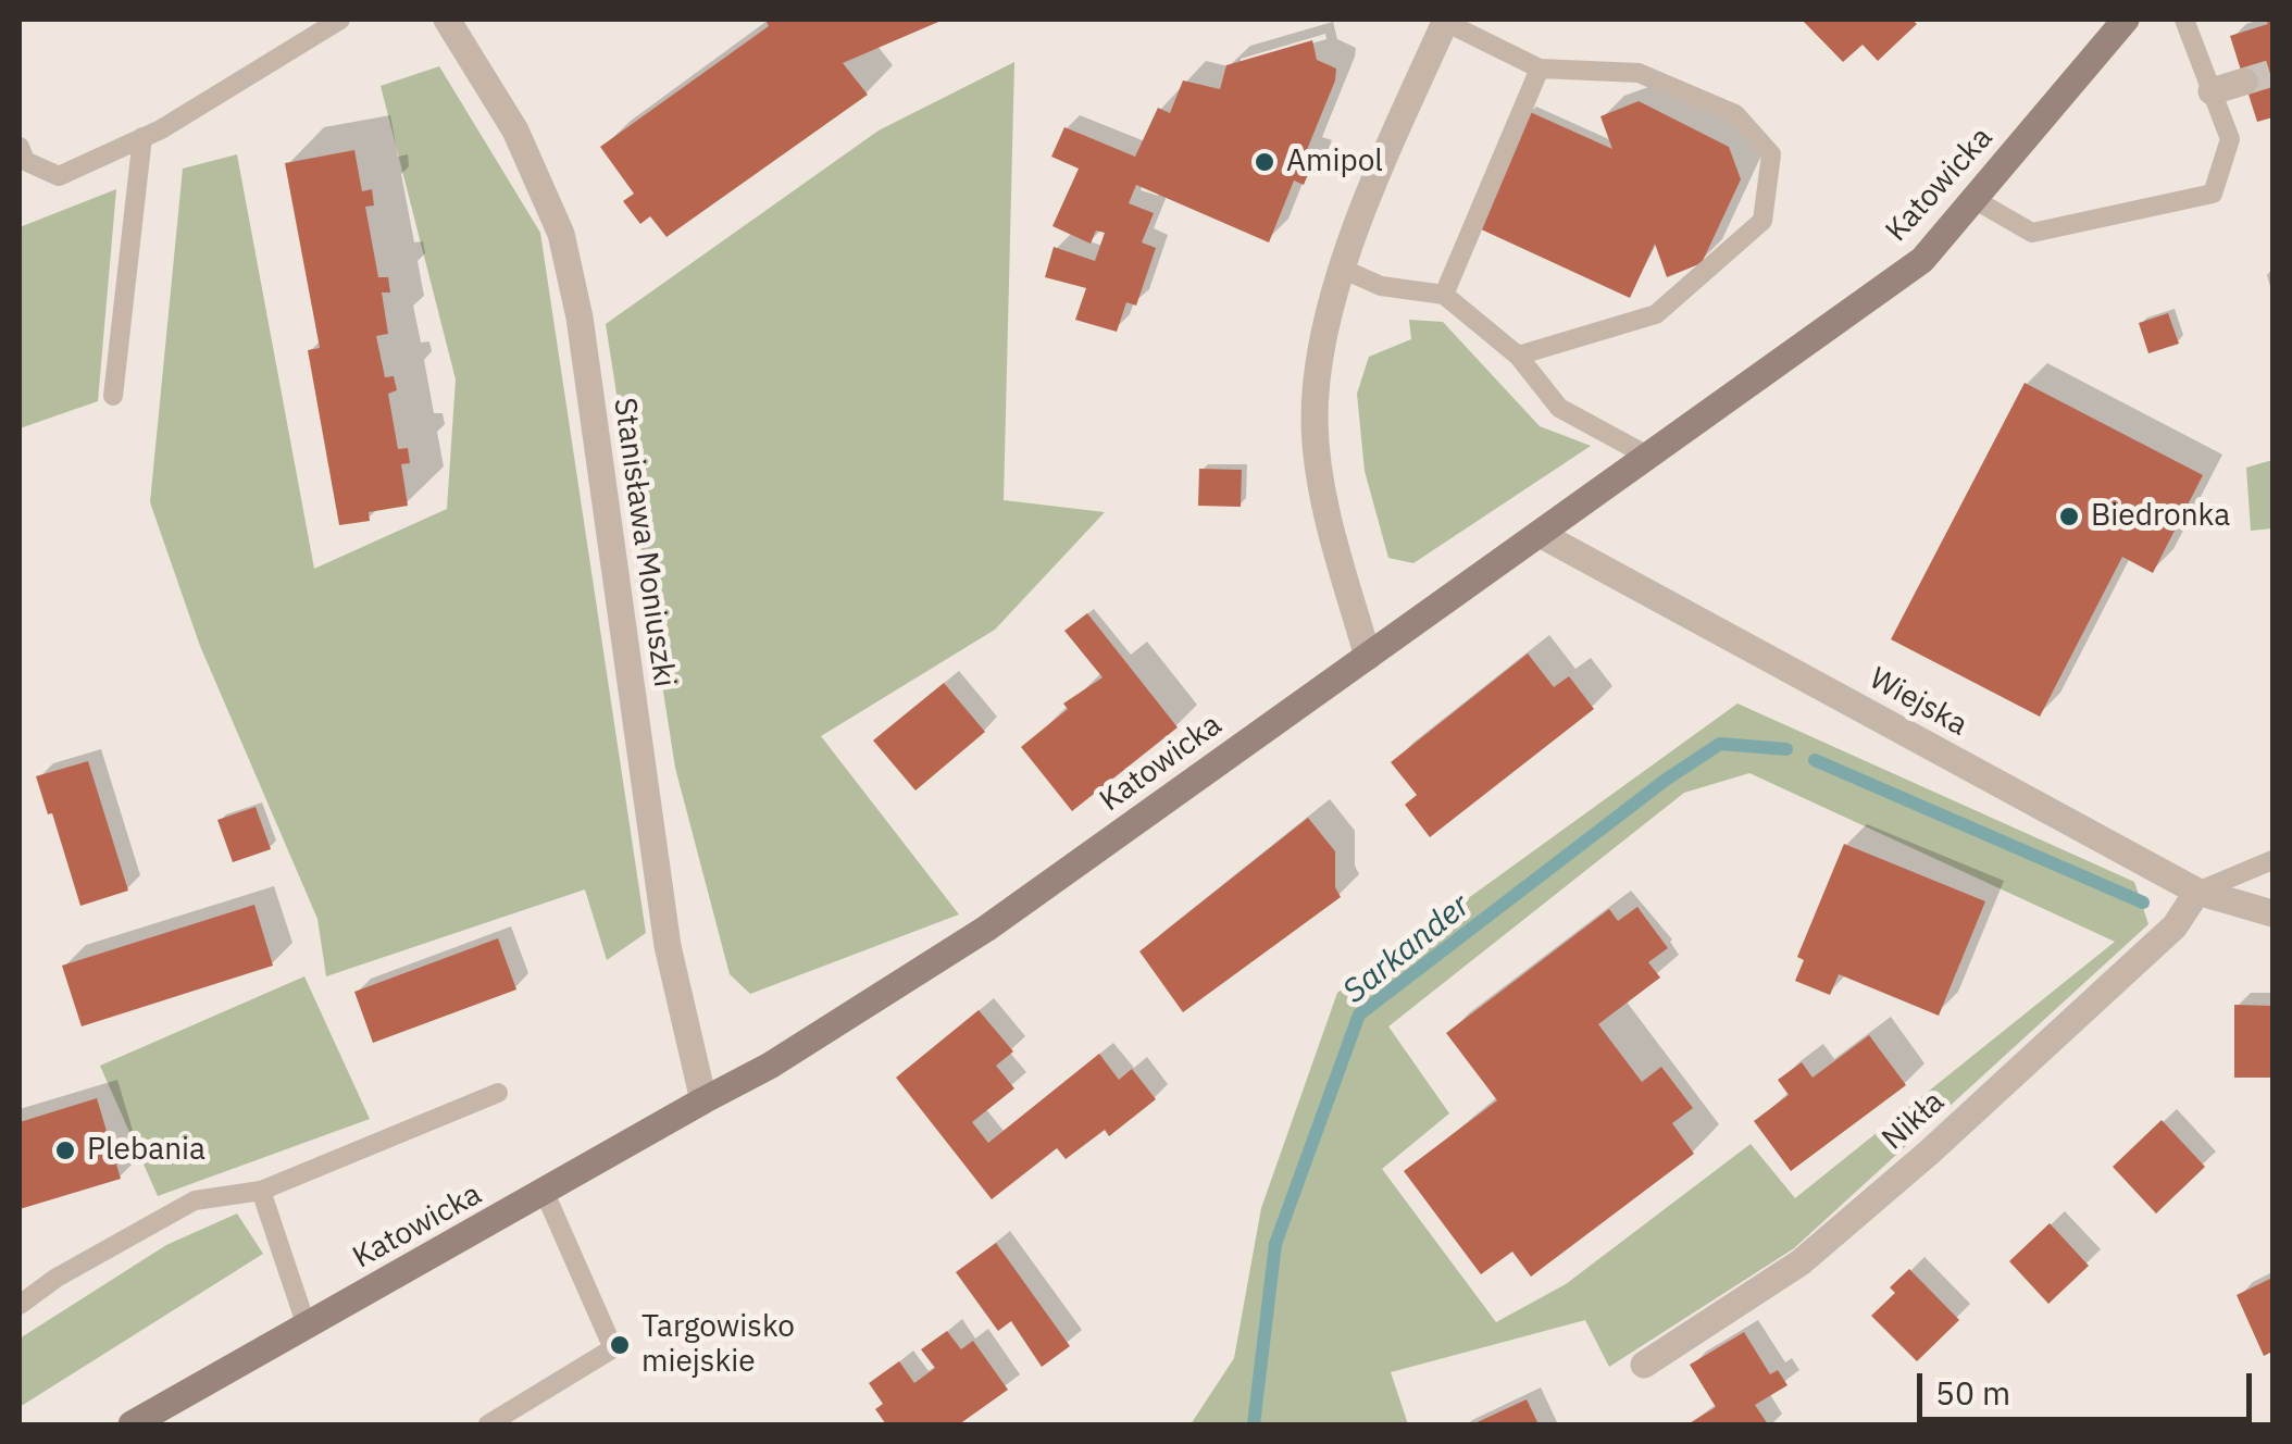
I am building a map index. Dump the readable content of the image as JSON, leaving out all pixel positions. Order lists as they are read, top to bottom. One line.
{"streets":{"street":["Katowicka","Stanisława Moniuszki","Wiejska","Nikła"]},"crossings":[["Katowicka","Stanisława Moniuszki"],["Katowicka","Wiejska"],["Wiejska","Nikła"]],"water":["Sarkander"],"places":["Amipol","Biedronka","Plebania","Targowisko miejskie"],"scale_bar":"50 m"}
